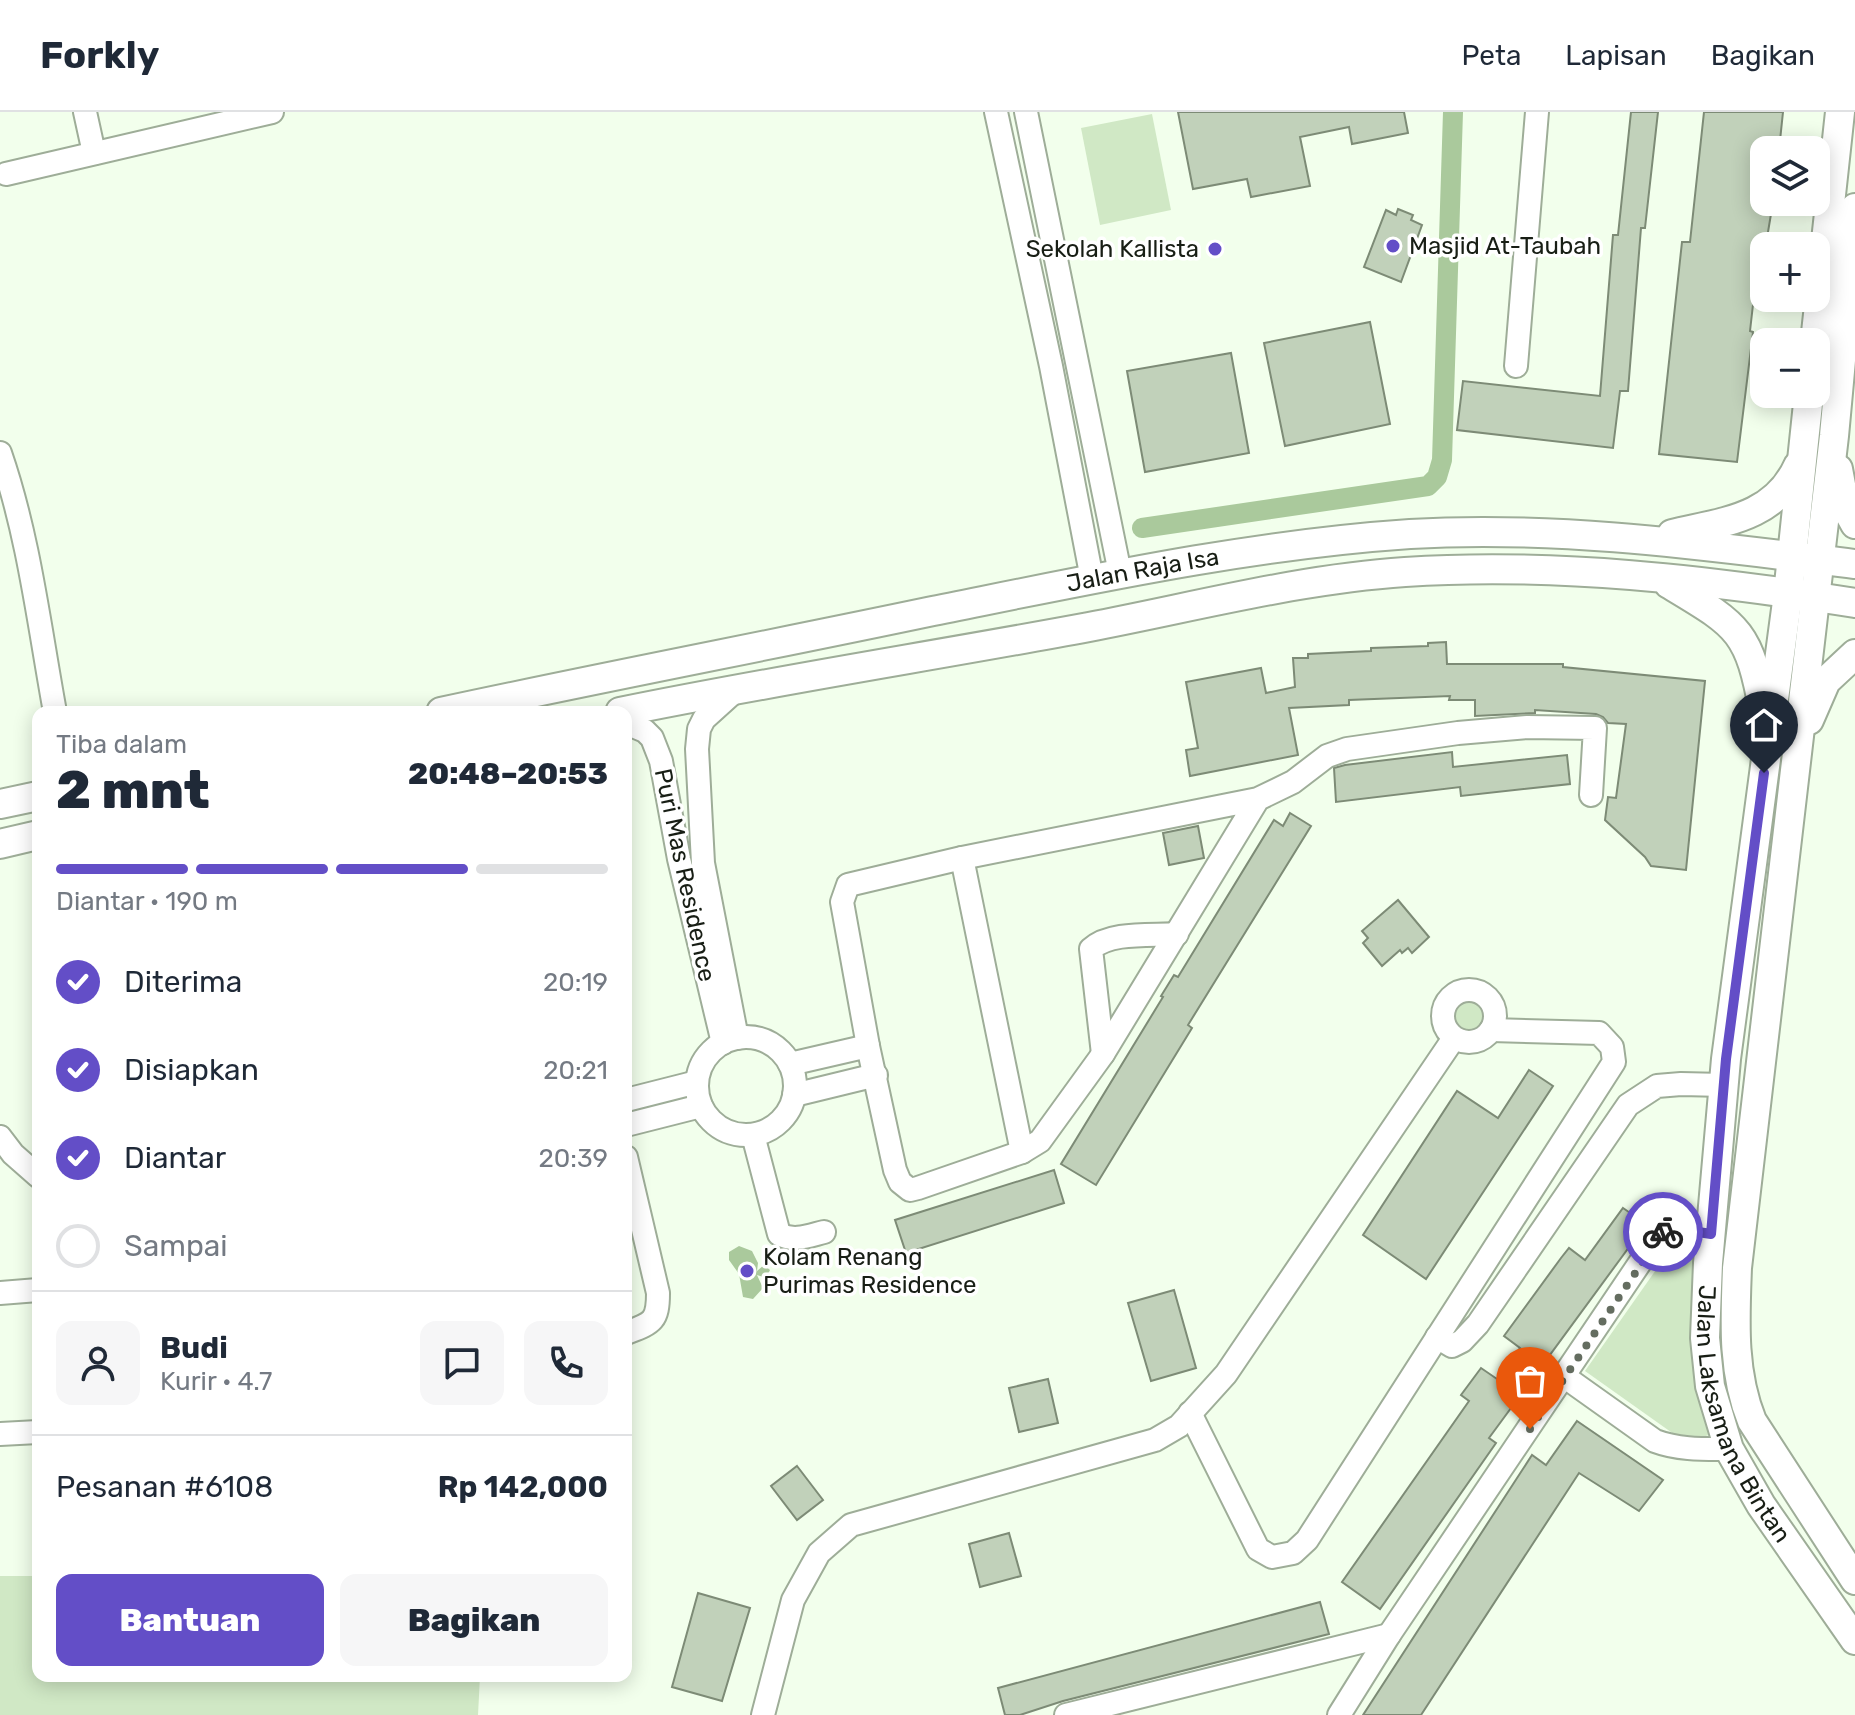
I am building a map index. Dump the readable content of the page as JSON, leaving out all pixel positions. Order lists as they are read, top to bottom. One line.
{"streets":{"main road":["Jalan Raja Isa","Jalan Laksamana Bintan"],"street":["Puri Mas Residence"]},"crossings":[["Jalan Raja Isa","Puri Mas Residence"],["Jalan Raja Isa","Jalan Laksamana Bintan"]],"places":["Masjid At-Taubah","Sekolah Kallista","Kolam Renang Purimas Residence"],"page":{"header":"Forkly","nav":["Peta","Lapisan","Bagikan"],"map_buttons":["+","−"],"heading":["2 mnt","Tiba dalam","20:48–20:53"],"panel":["Budi","Kurir · 4.7","Pesanan #6108","Rp 142,000"],"bar":"Diantar · 190 m","list":[["Diterima","20:19"],["Disiapkan","20:21"],["Diantar","20:39"],"Sampai"],"buttons":["Bantuan","Bagikan"]}}
